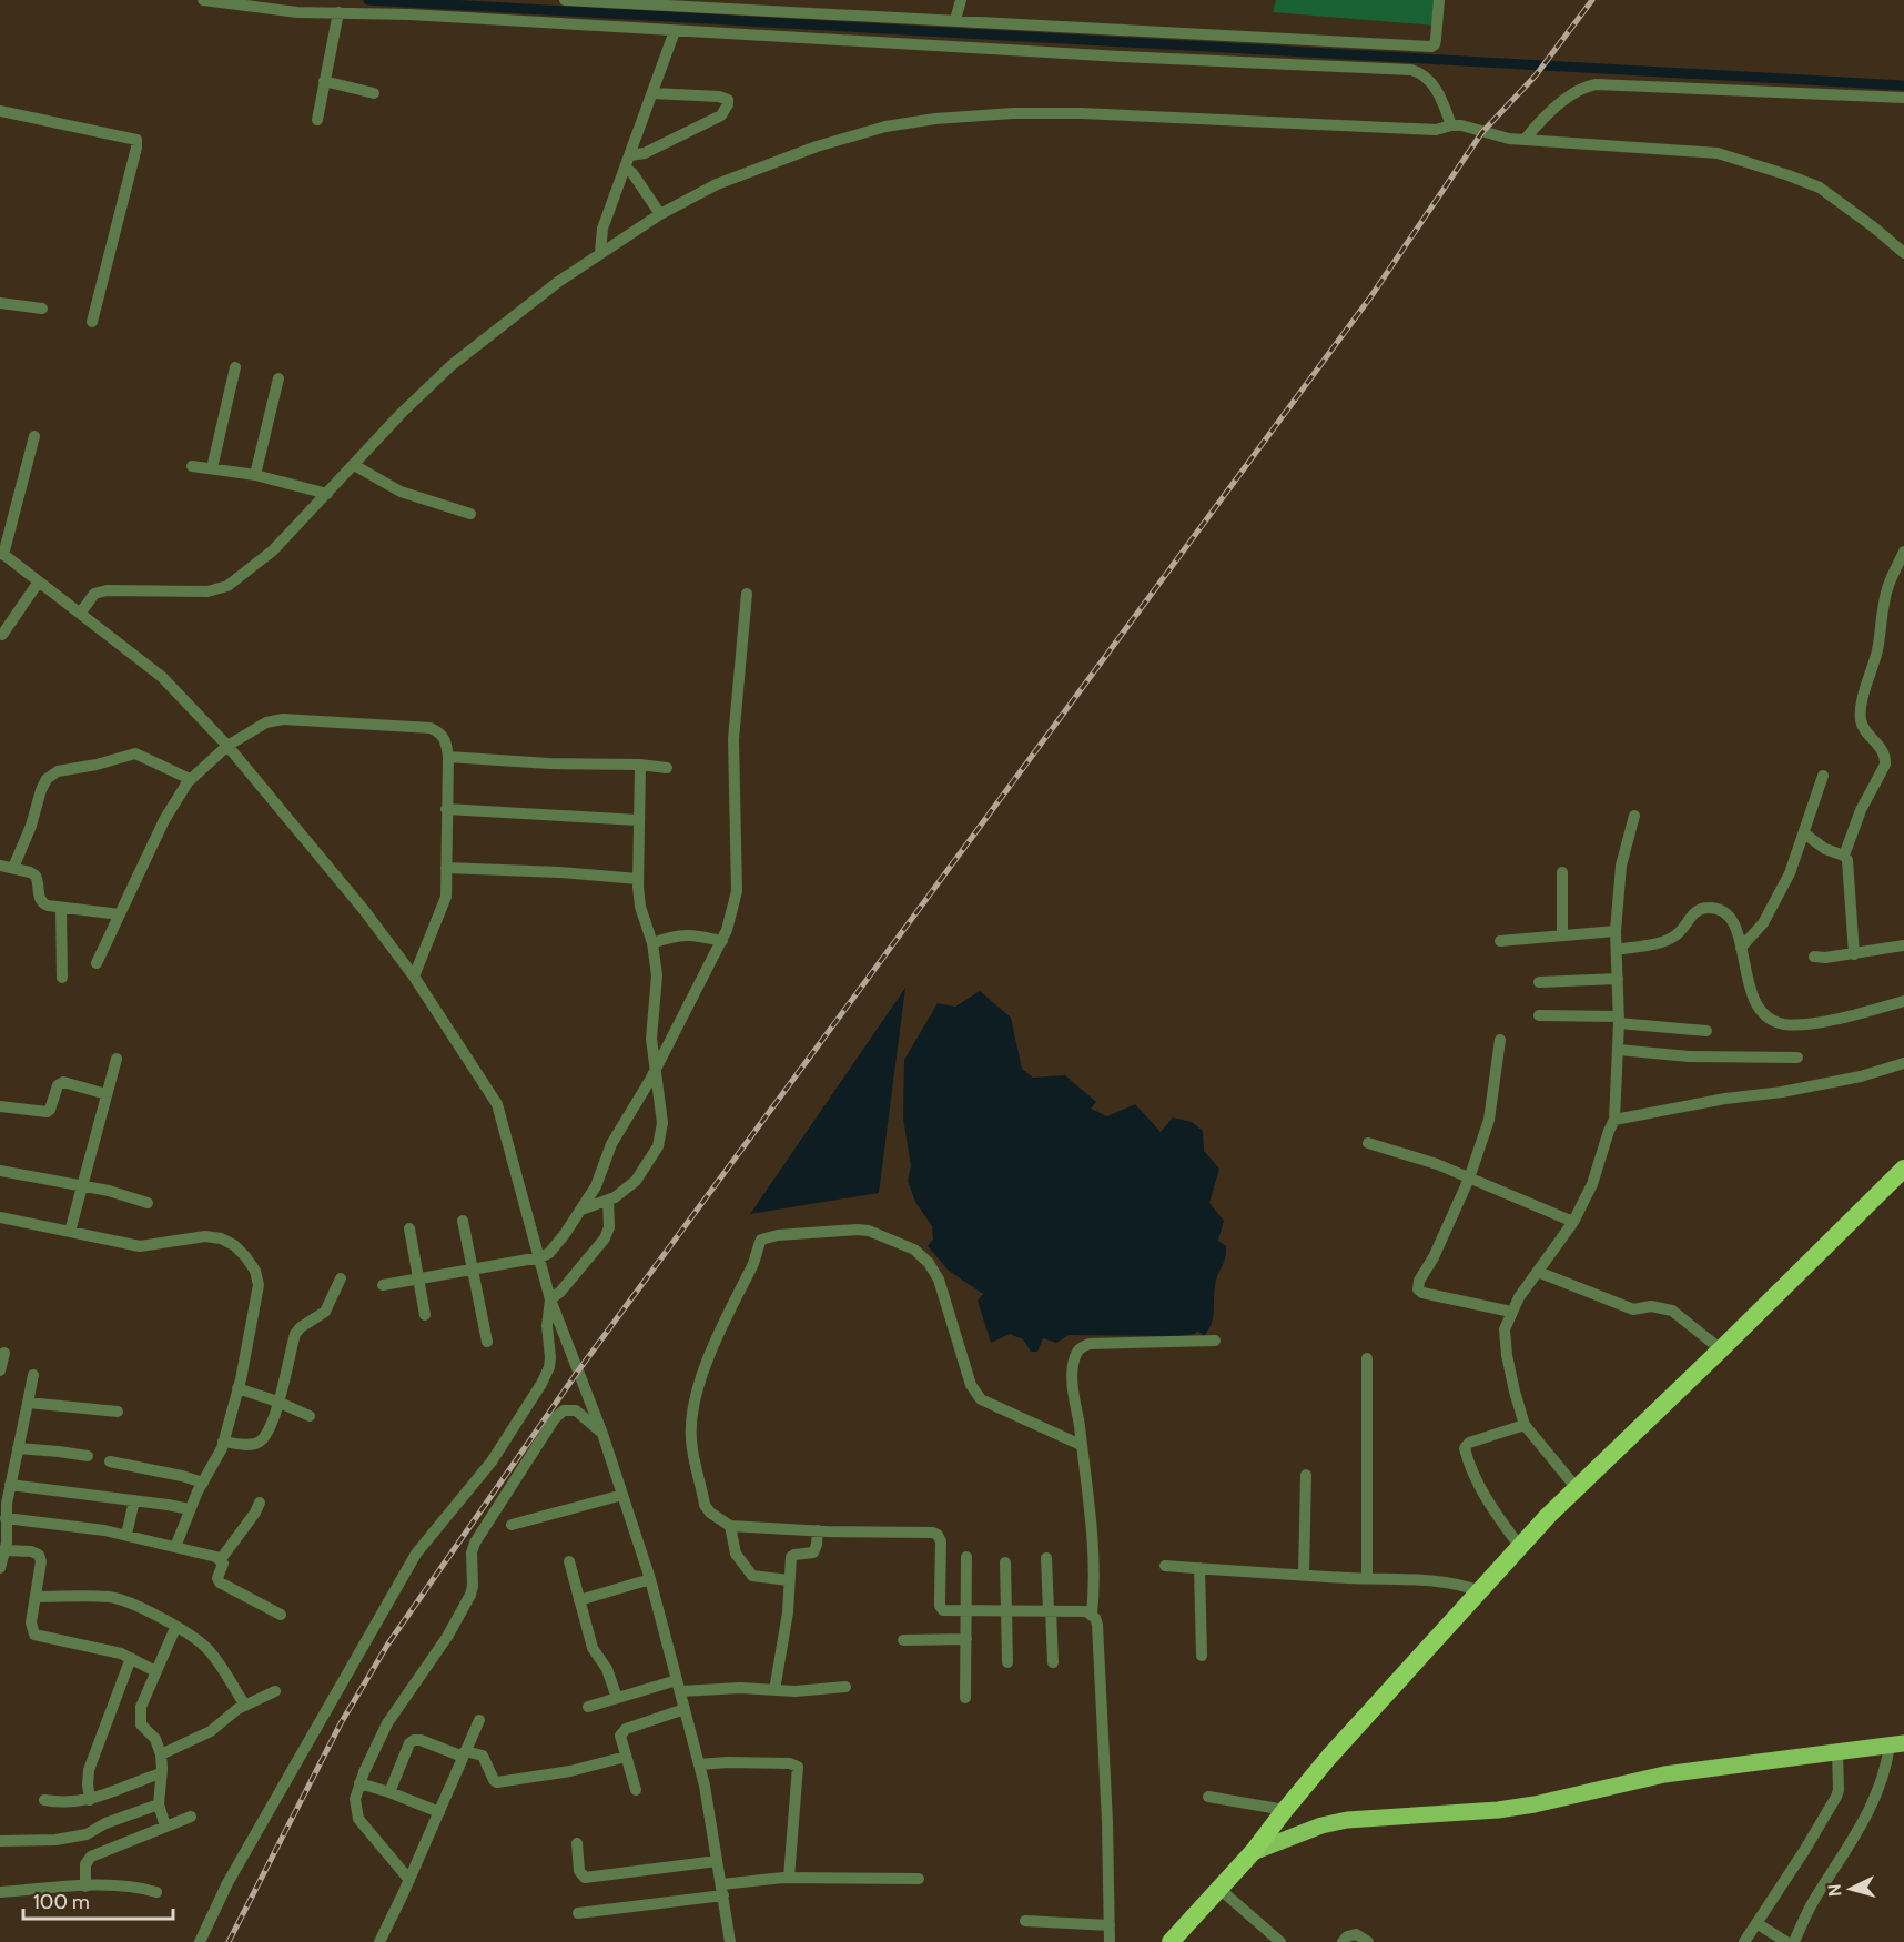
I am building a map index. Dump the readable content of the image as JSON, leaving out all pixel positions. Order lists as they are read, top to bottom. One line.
{"scale_bar":"100 m","north":"left"}
